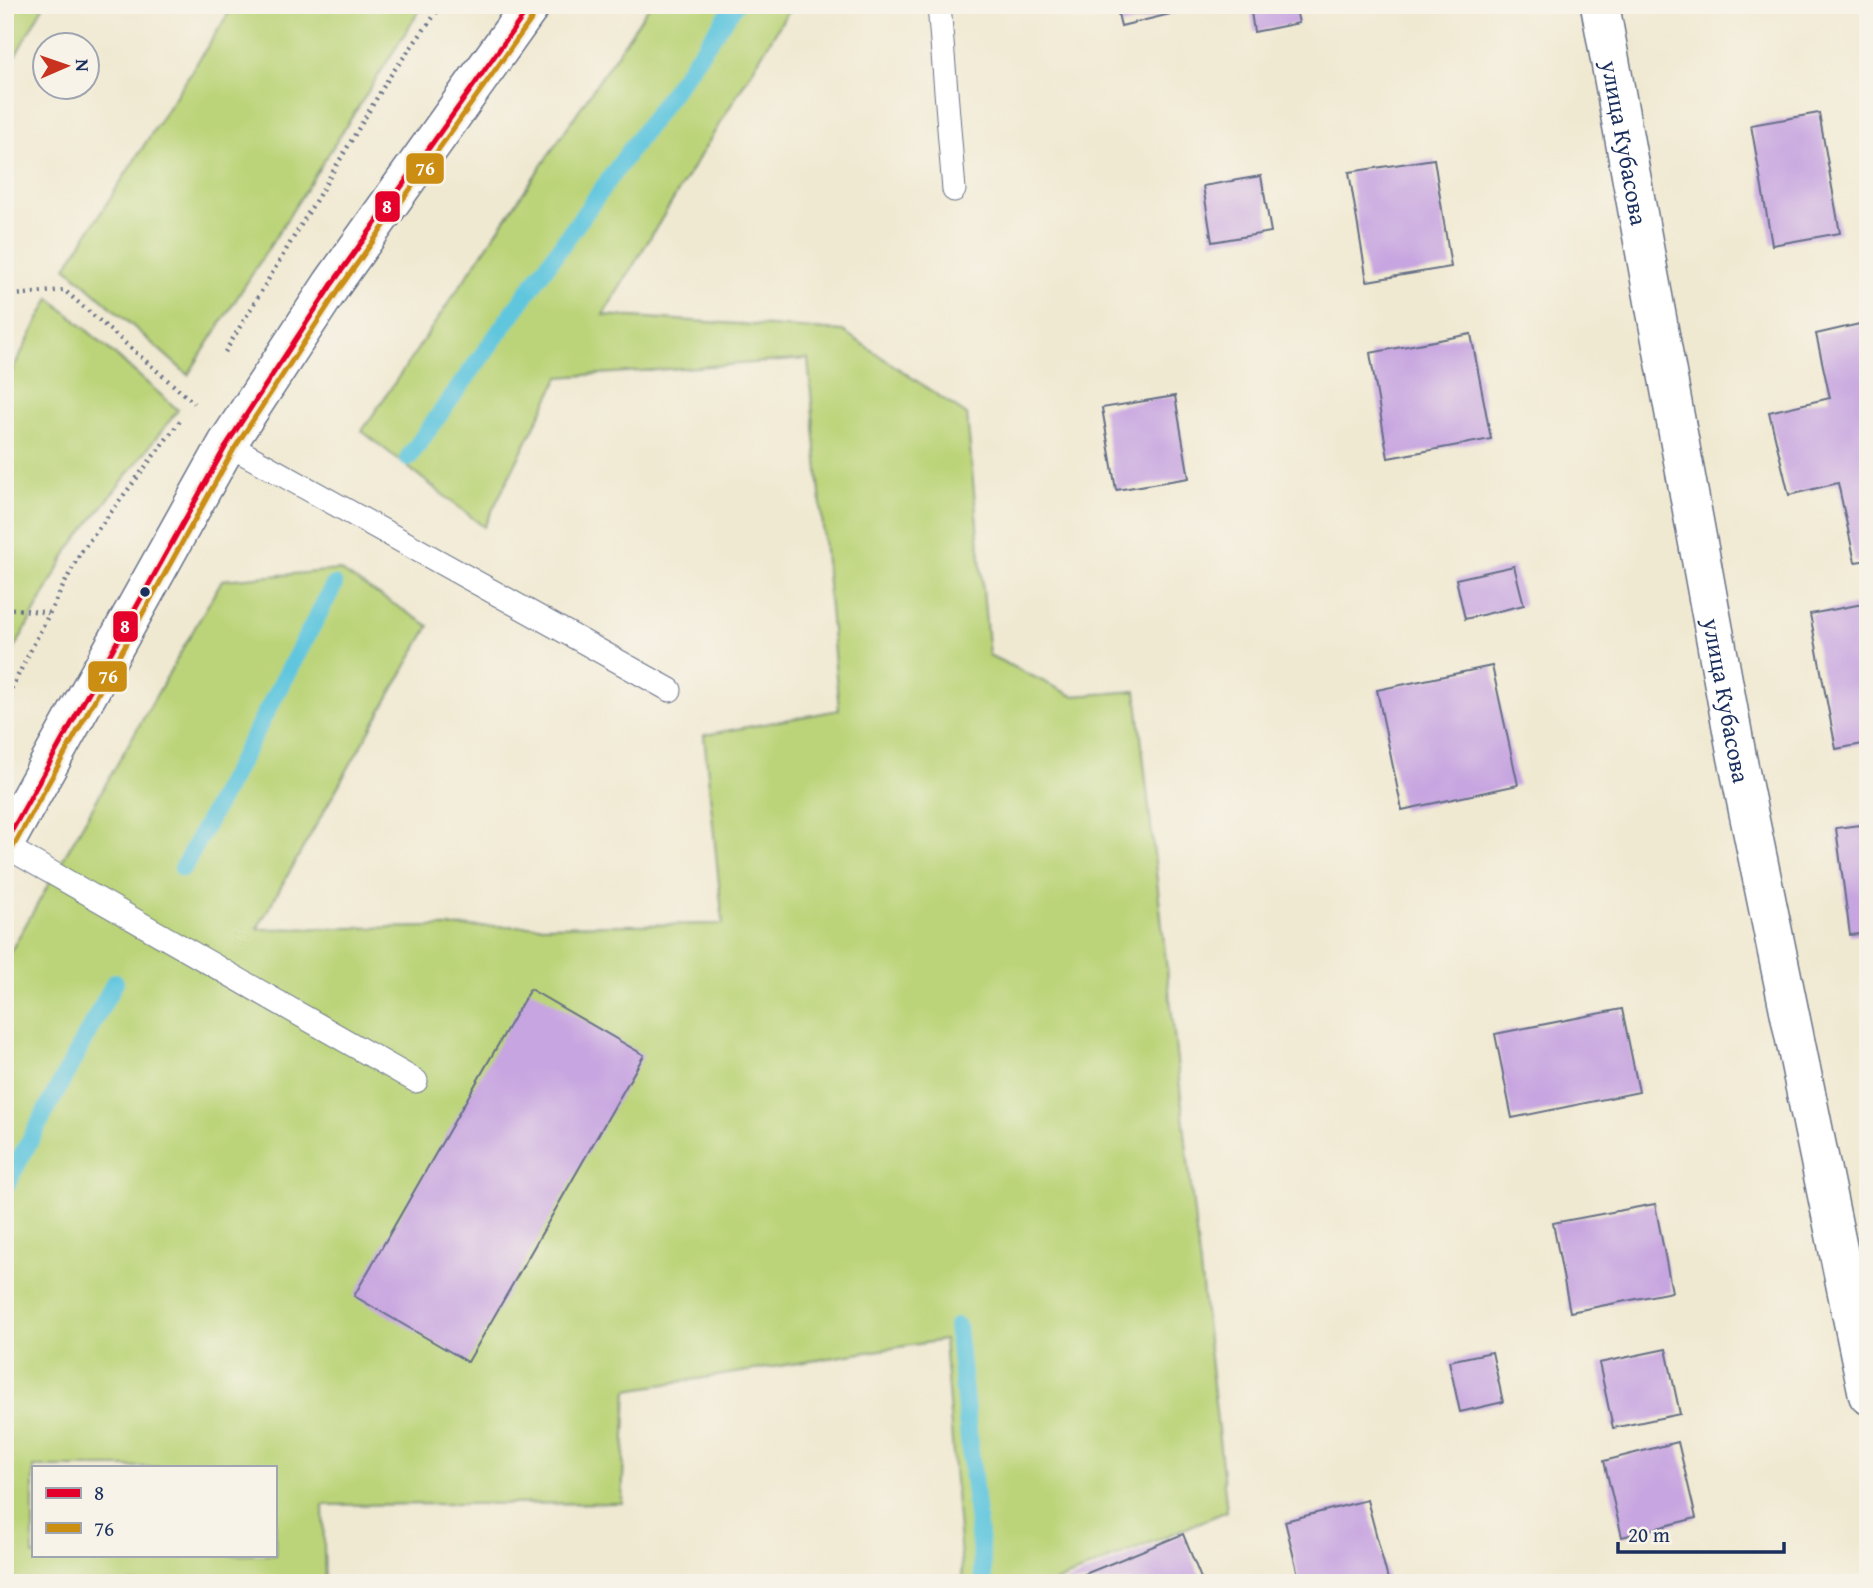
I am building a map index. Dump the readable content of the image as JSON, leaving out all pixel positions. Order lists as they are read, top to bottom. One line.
{"streets":{"street":["улица Кубасова"]},"lines":["transit line 8","transit line 76"],"legend":["8","76"],"scale_bar":"20 m","north":"right"}
